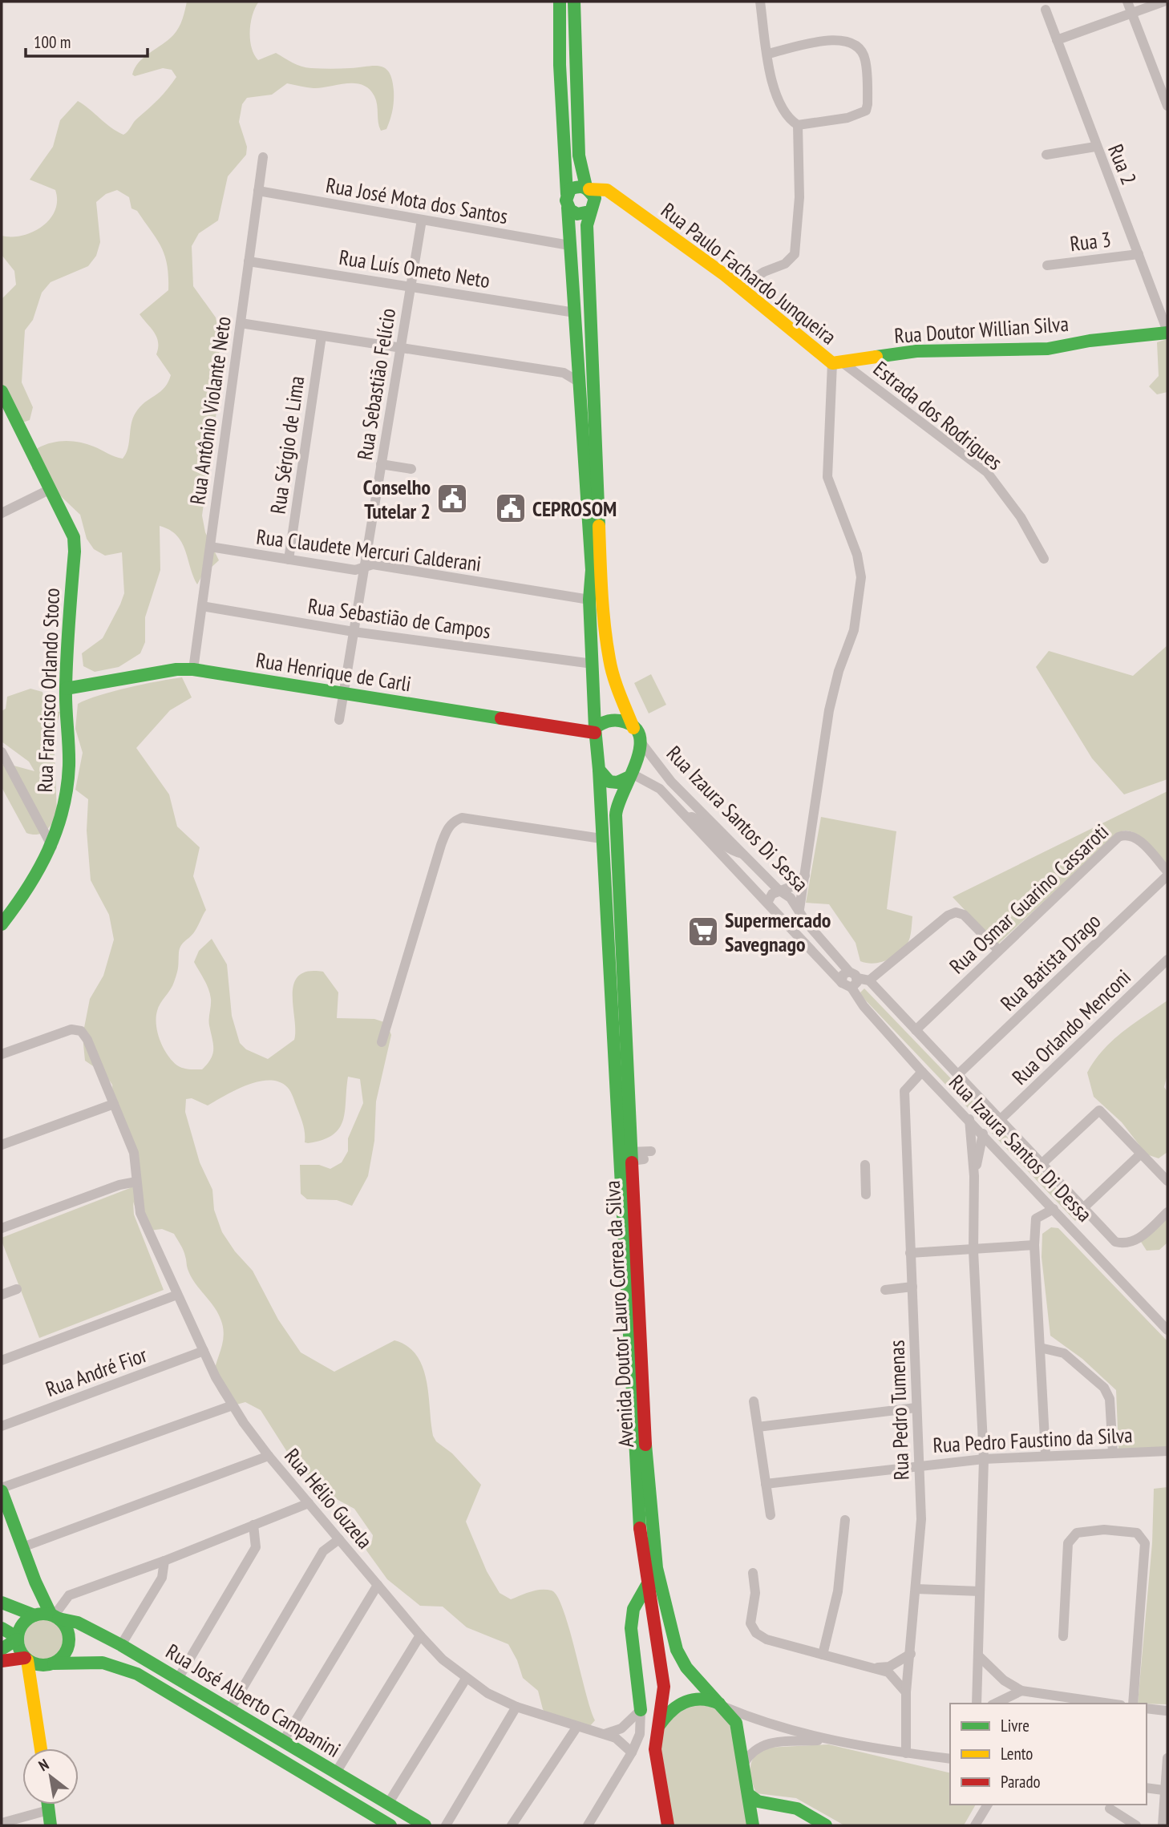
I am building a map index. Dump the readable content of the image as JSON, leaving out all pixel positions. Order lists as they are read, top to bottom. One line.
{"streets":{"main road":["Rua Paulo Fachardo Junqueira","Rua Doutor Willian Silva","Rua Henrique de Carli","Rua Francisco Orlando Stoco","Avenida Doutor Lauro Correa da Silva","Rua José Alberto Campanini"],"street":["Rua 2","Rua José Mota dos Santos","Rua 3","Rua Luís Ometo Neto","Rua Sebastião Felício","Rua Antônio Violante Neto","Estrada dos Rodrigues","Rua Sérgio de Lima","Rua Claudete Mercuri Calderani","Rua Sebastião de Campos","Rua Izaura Santos Di Sessa","Rua Osmar Guarino Cassaroti","Rua Batista Drago","Rua Orlando Menconi","Rua Izaura Santos Di Dessa","Rua André Fior","Rua Pedro Tumenas","Rua Pedro Faustino da Silva","Rua Hélio Guzela"]},"crossings":[["Rua 2","Rua 3"],["Rua 2","Rua Doutor Willian Silva"],["Rua José Mota dos Santos","Rua Sebastião Felício"],["Rua José Mota dos Santos","Rua Antônio Violante Neto"],["Rua Luís Ometo Neto","Rua Sebastião Felício"],["Rua Luís Ometo Neto","Rua Antônio Violante Neto"],["Rua Paulo Fachardo Junqueira","Rua Doutor Willian Silva"],["Rua Paulo Fachardo Junqueira","Estrada dos Rodrigues"],["Rua Paulo Fachardo Junqueira","Rua Izaura Santos Di Sessa"],["Rua Doutor Willian Silva","Estrada dos Rodrigues"],["Rua Sebastião Felício","Rua Claudete Mercuri Calderani"],["Rua Sebastião Felício","Rua Sebastião de Campos"],["Rua Sebastião Felício","Rua Henrique de Carli"],["Rua Antônio Violante Neto","Rua Claudete Mercuri Calderani"],["Rua Antônio Violante Neto","Rua Sebastião de Campos"],["Rua Antônio Violante Neto","Rua Henrique de Carli"],["Rua Sérgio de Lima","Rua Claudete Mercuri Calderani"],["Rua Henrique de Carli","Rua Francisco Orlando Stoco"],["Rua Henrique de Carli","Rua Izaura Santos Di Sessa"],["Rua Henrique de Carli","Avenida Doutor Lauro Correa da Silva"],["Rua Izaura Santos Di Sessa","Rua Izaura Santos Di Dessa"],["Rua Izaura Santos Di Sessa","Avenida Doutor Lauro Correa da Silva"],["Rua Osmar Guarino Cassaroti","Rua Batista Drago"],["Rua Osmar Guarino Cassaroti","Rua Izaura Santos Di Dessa"],["Rua Batista Drago","Rua Izaura Santos Di Dessa"],["Rua Orlando Menconi","Rua Izaura Santos Di Dessa"],["Rua Izaura Santos Di Dessa","Rua Pedro Tumenas"],["Rua André Fior","Rua Hélio Guzela"],["Rua Pedro Tumenas","Rua Pedro Faustino da Silva"]],"places":{"public building":["Conselho Tutelar 2","CEPROSOM"],"supermarket":["Supermercado Savegnago"]},"legend":["Livre","Lento","Parado"],"scale_bar":"100 m","north":"top left"}
